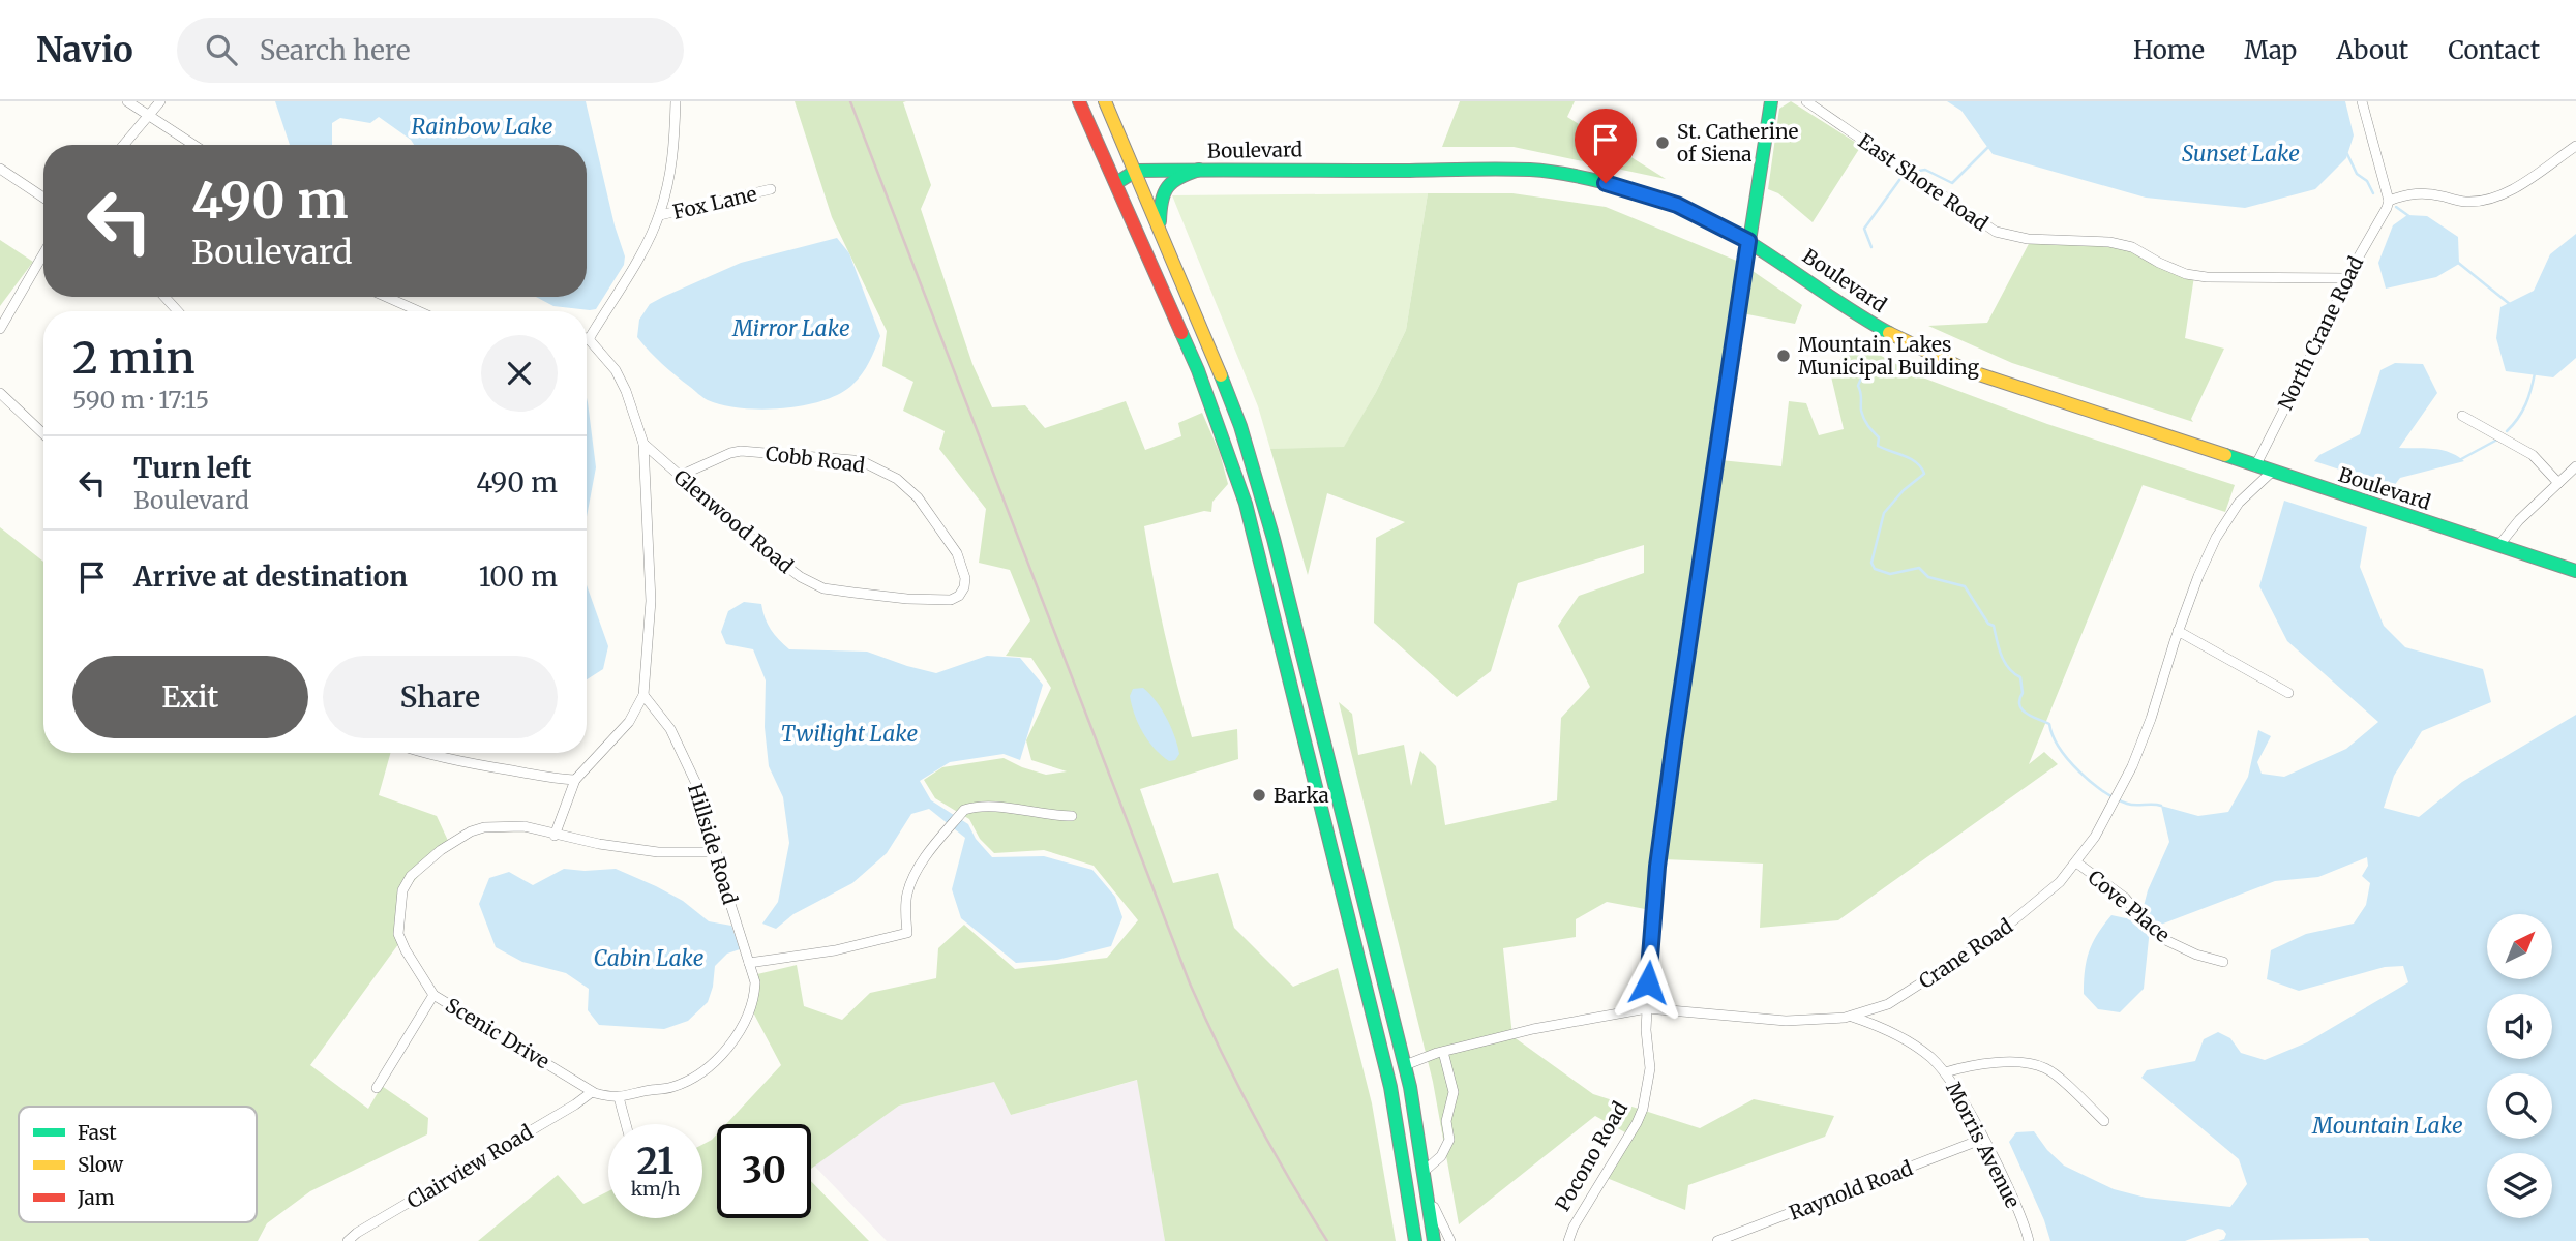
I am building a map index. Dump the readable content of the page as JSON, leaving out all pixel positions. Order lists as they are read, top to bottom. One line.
{"streets":{"main road":["Boulevard","Pocono Road"],"street":["East Shore Road","Fox Lane","North Crane Road","Cobb Road","Glenwood Road","Hillside Road","Cove Place","Crane Road","Scenic Drive","Morris Avenue","Clairview Road","Raynold Road"]},"crossings":[["Boulevard","North Crane Road"],["Boulevard","Crane Road"],["Boulevard","Pocono Road"],["East Shore Road","North Crane Road"],["Cobb Road","Glenwood Road"],["Hillside Road","Scenic Drive"],["Cove Place","Crane Road"],["Crane Road","Morris Avenue"],["Crane Road","Pocono Road"],["Scenic Drive","Clairview Road"],["Morris Avenue","Raynold Road"]],"water":["Rainbow Lake","Sunset Lake","Mirror Lake","Twilight Lake","Cabin Lake","Mountain Lake"],"places":["St. Catherine of Siena","Mountain Lakes Municipal Building","Barka"],"legend":["Fast","Slow","Jam"],"north":"top right","page":{"header":"Navio","search":"Search here","nav":["Home","Map","About","Contact"],"turn":["490 m","Boulevard"],"heading":["2 min","590 m · 17:15"],"list":[{"name":"Turn left","note":"Boulevard","value":"490 m"},{"name":"Arrive at destination","value":"100 m"}],"buttons":["Exit","Share"],"speed":"21 km/h","limit":"30"}}
